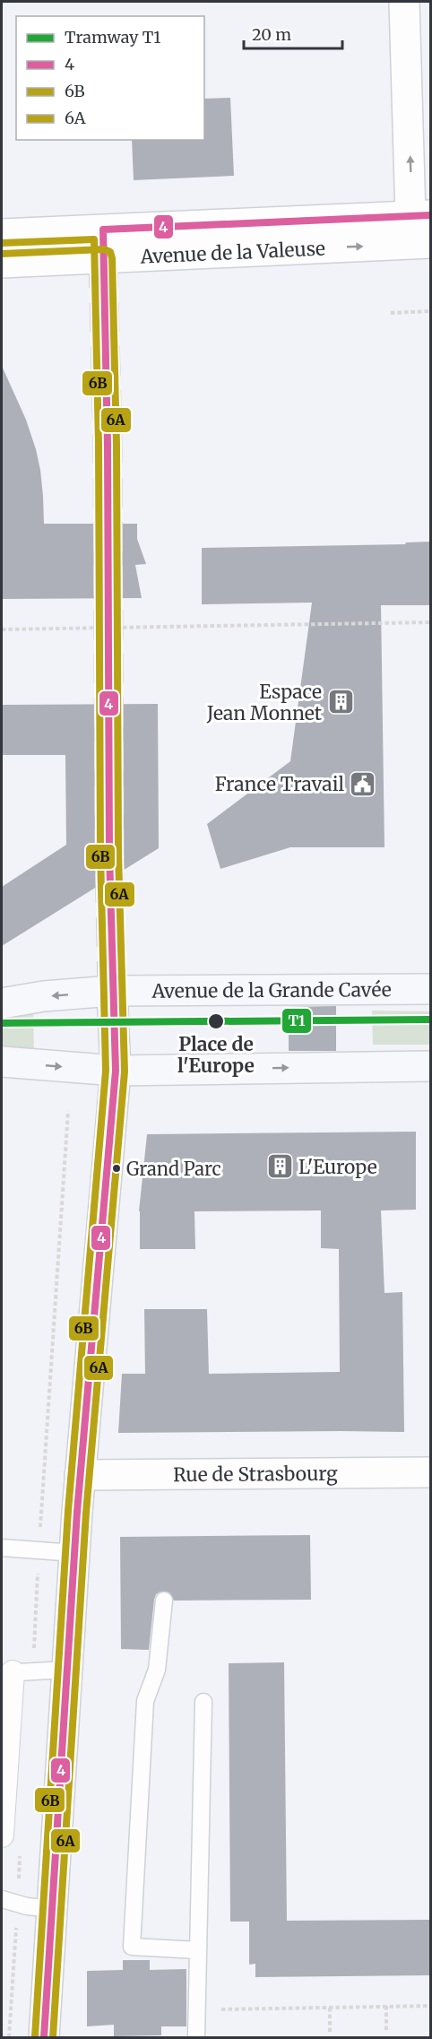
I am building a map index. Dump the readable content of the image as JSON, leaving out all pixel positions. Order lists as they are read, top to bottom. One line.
{"streets":{"main road":["Avenue de la Grande Cavée"],"street":["Avenue de la Valeuse","Rue de Strasbourg"]},"places":{"building":["Espace Jean Monnet","L'Europe"],"public building":["France Travail"],"other":["Place de l'Europe","Grand Parc"]},"lines":["transit line 4","transit line 6B","transit line 6A","tram line T1"],"legend":["Tramway T1","4","6B","6A"],"scale_bar":"20 m"}
